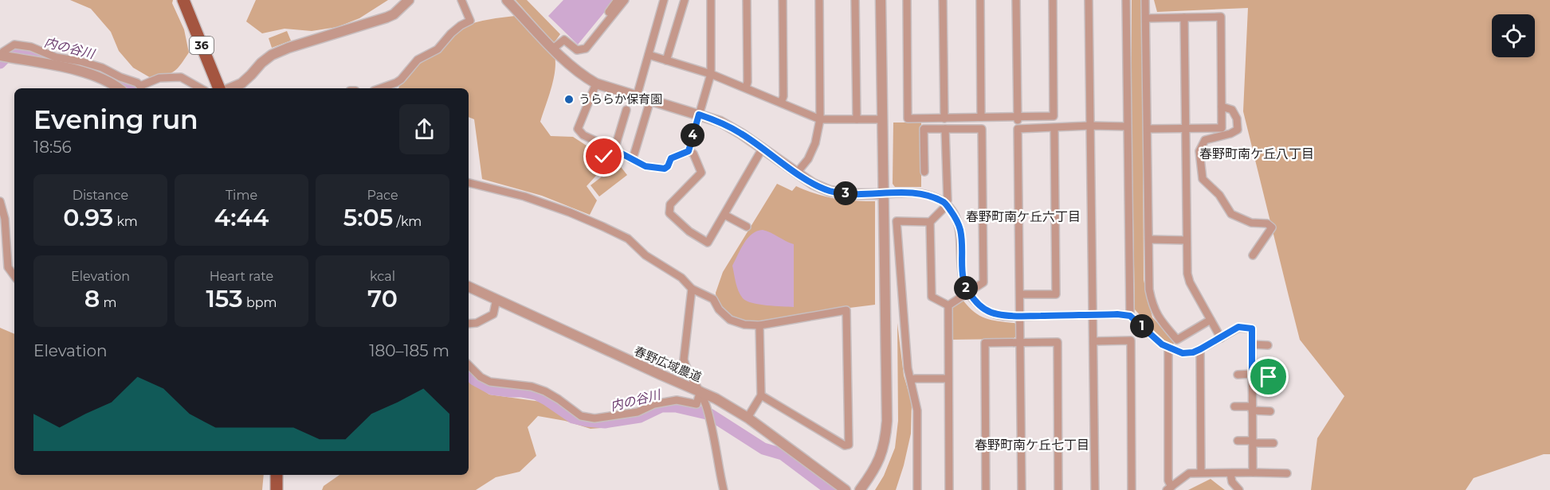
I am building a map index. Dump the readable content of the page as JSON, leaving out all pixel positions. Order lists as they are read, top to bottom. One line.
{"streets":{"main road":["36"],"street":["春野広域農道"]},"districts":["春野町南ケ丘八丁目","春野町南ケ丘六丁目","春野町南ケ丘七丁目"],"water":["内の谷川"],"places":["うららか保育園"],"page":{"heading":["Evening run","18:56"],"pins":["4","3","2","1"],"stats":[["Distance","0.93 km"],["Time","4:44"],["Pace","5:05 /km"],["Elevation","8 m"],["Heart rate","153 bpm"],["kcal","70"]],"chart":["Elevation","180–185 m"]}}
